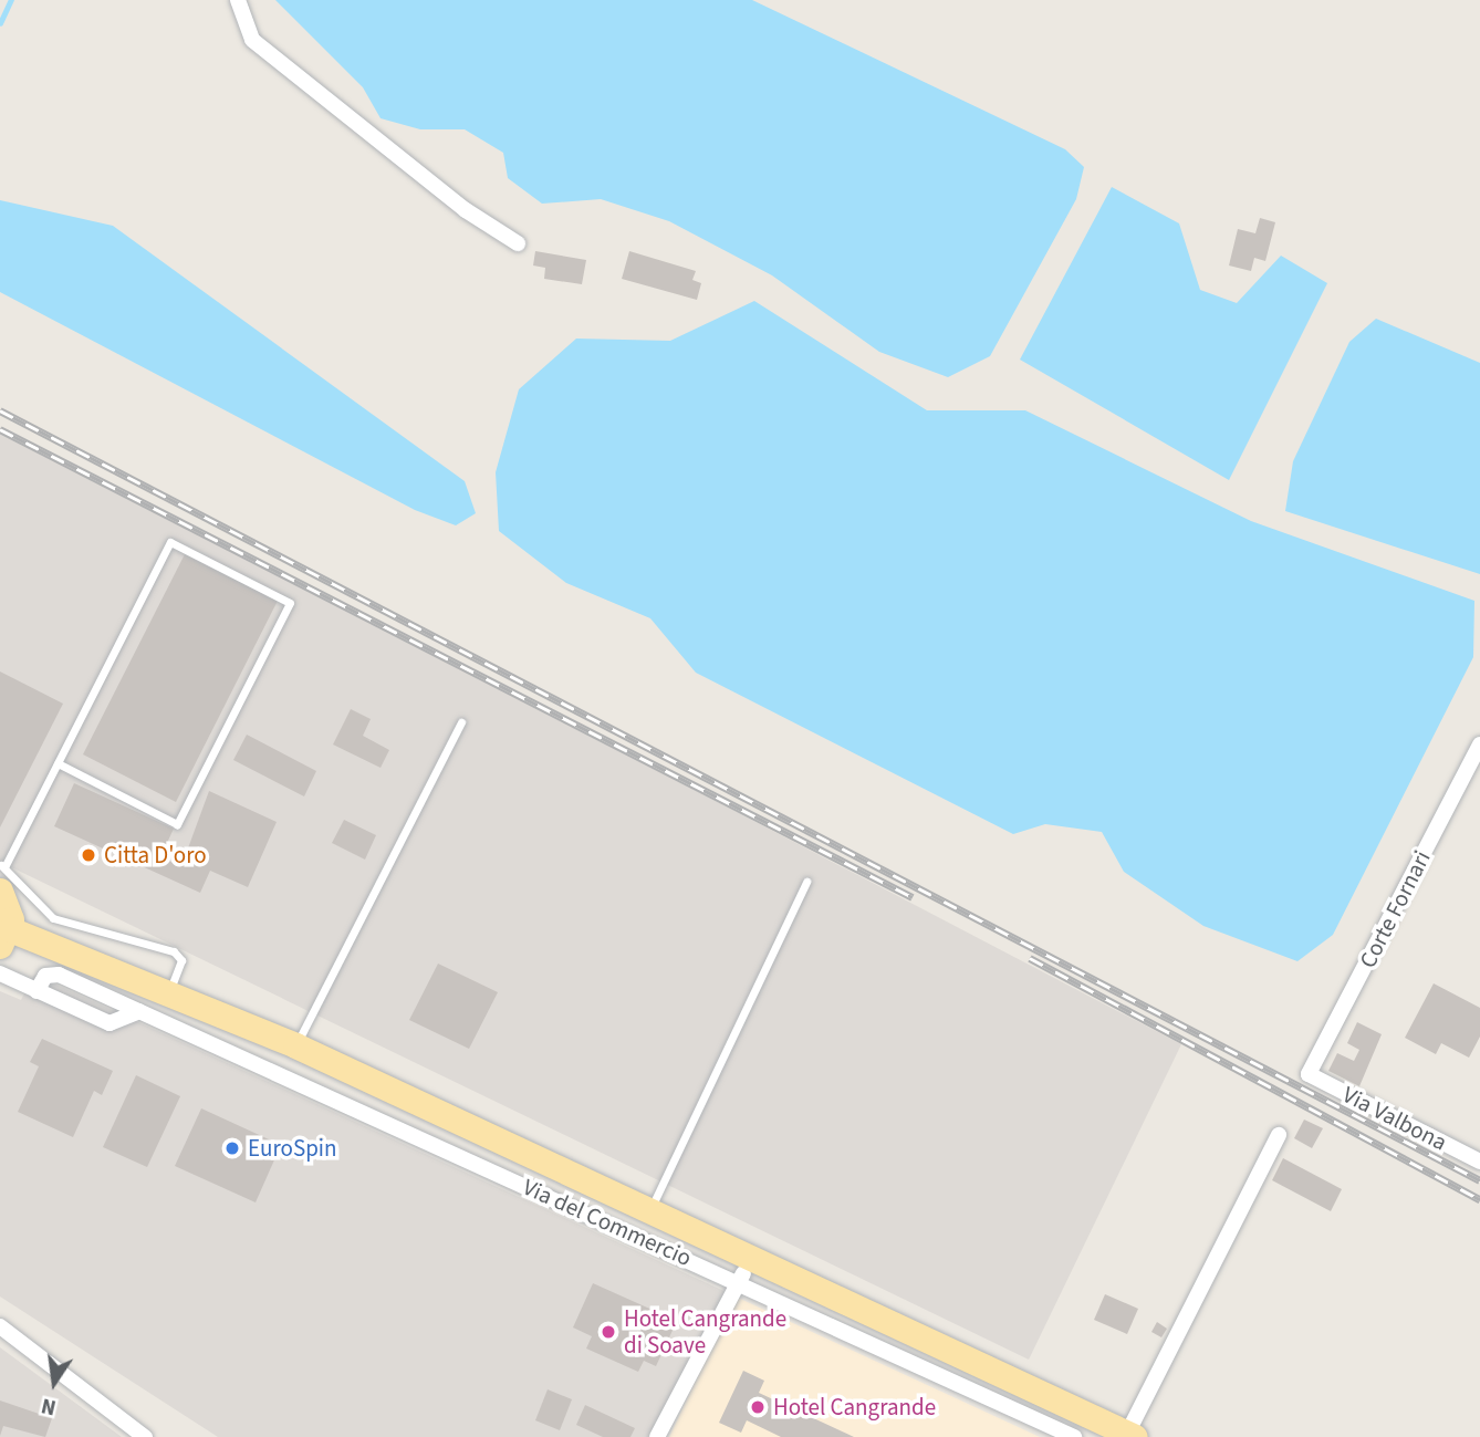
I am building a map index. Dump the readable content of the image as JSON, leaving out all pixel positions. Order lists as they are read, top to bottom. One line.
{"streets":{"street":["Corte Fornari","Via Valbona","Via del Commercio"]},"crossings":[["Corte Fornari","Via Valbona"]],"places":["Citta D'oro","EuroSpin","Hotel Cangrande di Soave","Hotel Cangrande"],"north":"bottom"}
